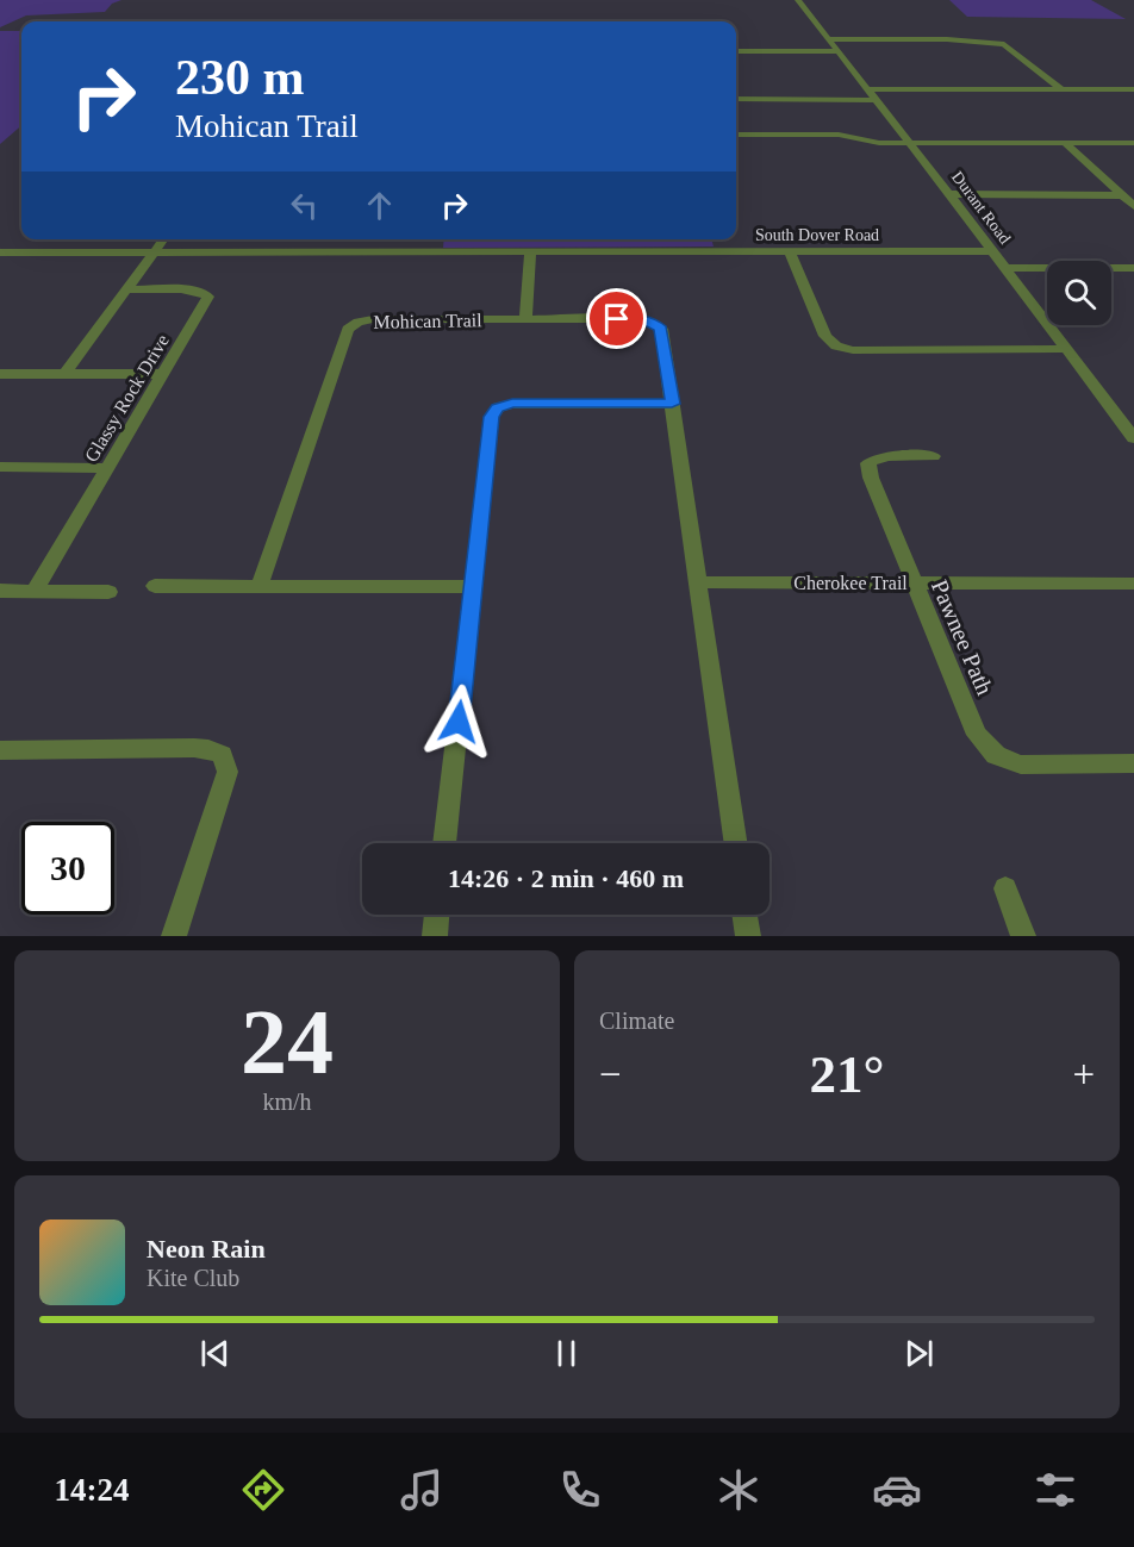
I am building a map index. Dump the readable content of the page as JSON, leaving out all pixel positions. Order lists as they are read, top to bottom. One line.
{"streets":{"street":["Durant Road","South Dover Road","Mohican Trail","Glassy Rock Drive","Cherokee Trail","Pawnee Path"]},"crossings":[["Durant Road","South Dover Road"],["Mohican Trail","Cherokee Trail"],["Cherokee Trail","Pawnee Path"]],"page":{"turn":["230 m","Mohican Trail"],"limit":"30","trip":"14:26 · 2 min · 460 m","tile":[["24","km/h"],"Climate"],"heat":["−","21°","+"],"song":["Neon Rain","Kite Club"],"tabs":"14:24"}}
